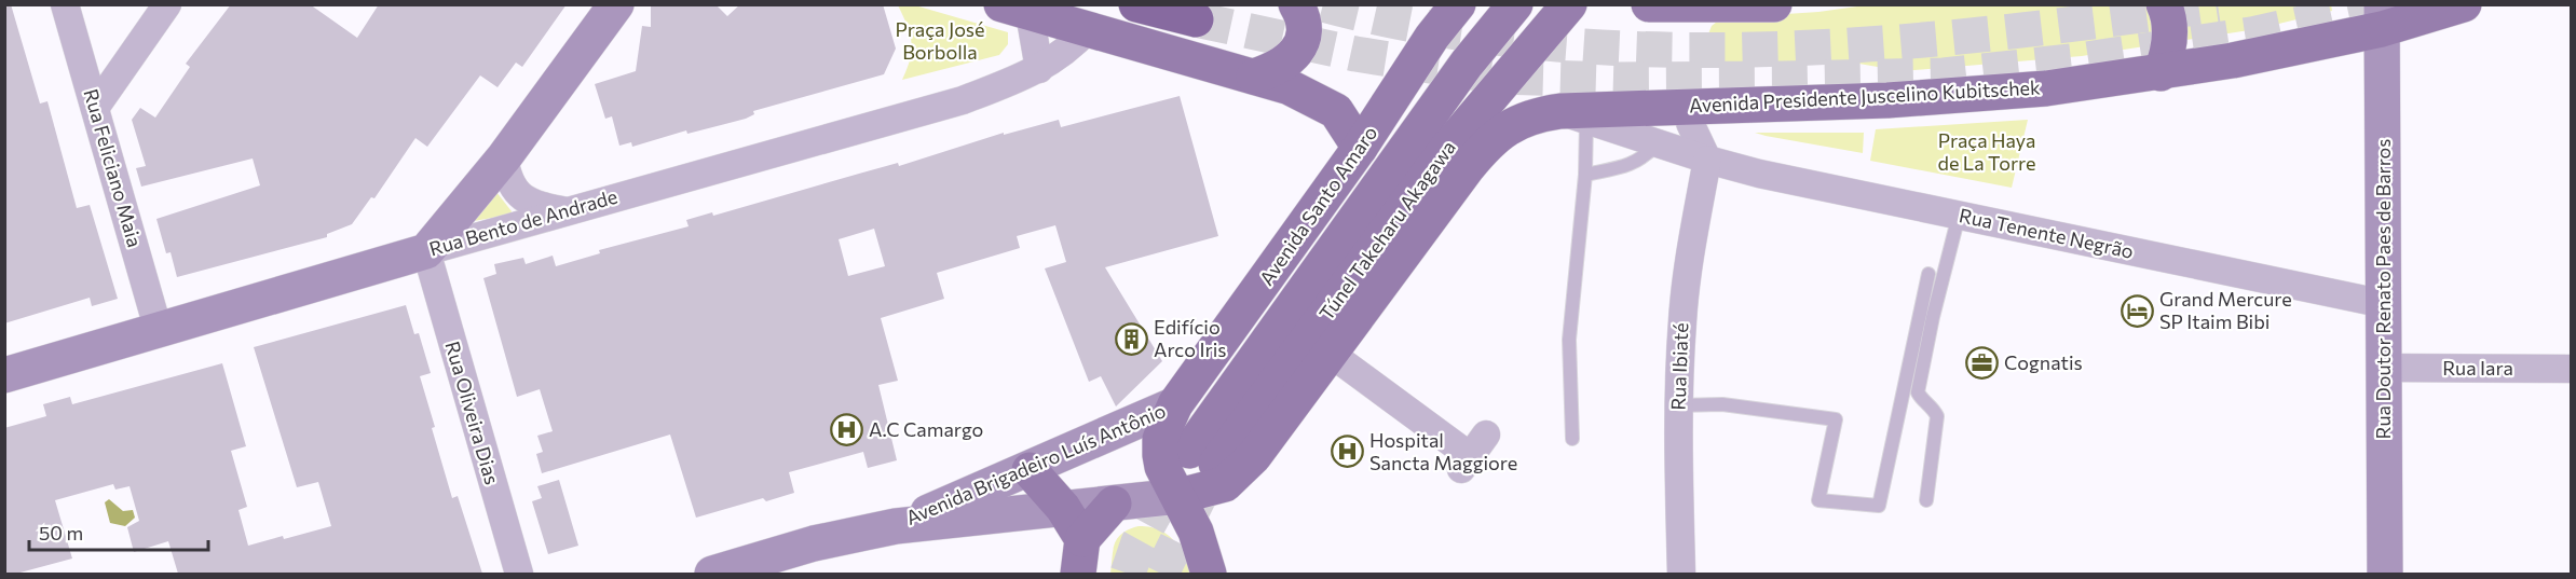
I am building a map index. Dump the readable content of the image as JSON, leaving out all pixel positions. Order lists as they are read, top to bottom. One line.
{"streets":{"main road":["Avenida Presidente Juscelino Kubitschek","Avenida Santo Amaro","Túnel Takeharu Akagawa"],"street":["Rua Feliciano Maia","Rua Bento de Andrade","Rua Tenente Negrão","Rua Doutor Renato Paes de Barros","Rua Ibiaté","Rua Iara","Rua Oliveira Dias","Avenida Brigadeiro Luís Antônio"]},"crossings":[["Avenida Presidente Juscelino Kubitschek","Rua Tenente Negrão"],["Avenida Presidente Juscelino Kubitschek","Rua Doutor Renato Paes de Barros"],["Rua Feliciano Maia","Rua Bento de Andrade"],["Avenida Santo Amaro","Avenida Brigadeiro Luís Antônio"],["Rua Bento de Andrade","Rua Oliveira Dias"],["Rua Tenente Negrão","Rua Doutor Renato Paes de Barros"],["Rua Tenente Negrão","Rua Ibiaté"],["Rua Doutor Renato Paes de Barros","Rua Iara"]],"parks":["Praça José Borbolla","Praça Haya de La Torre"],"places":{"hotel":["Grand Mercure SP Itaim Bibi"],"building":["Edifício Arco Iris"],"office":["Cognatis"],"hospital":["A.C Camargo","Hospital Sancta Maggiore"]},"scale_bar":"50 m"}
